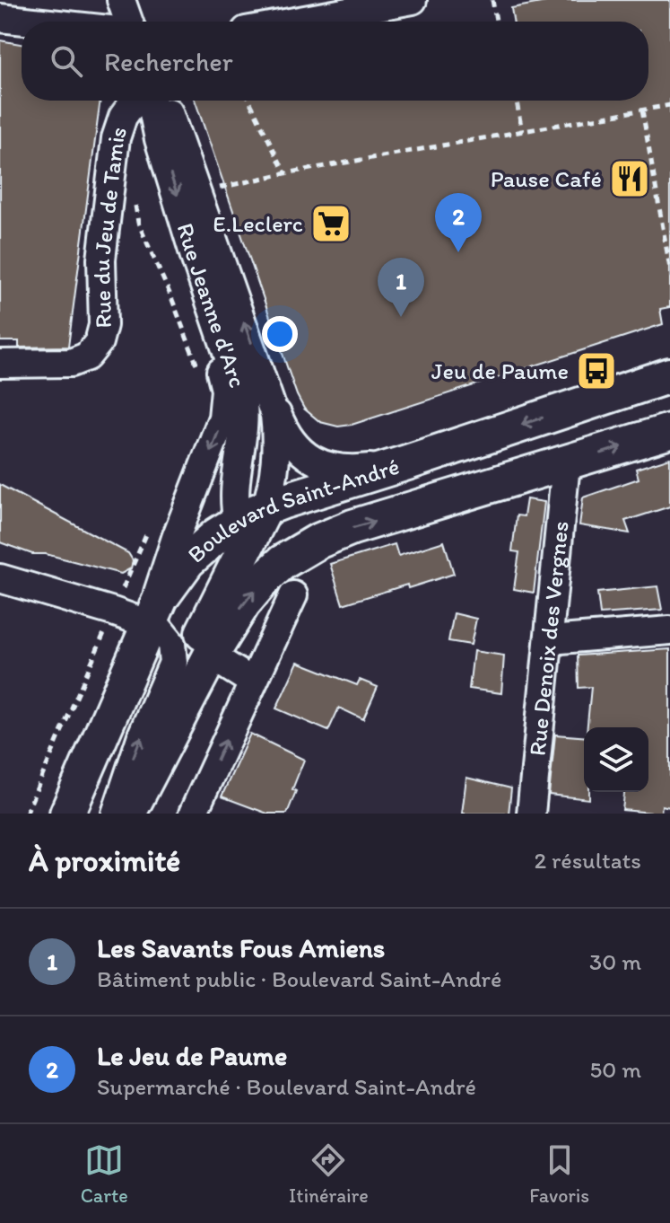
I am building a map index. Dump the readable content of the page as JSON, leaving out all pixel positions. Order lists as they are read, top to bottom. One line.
{"streets":{"main road":["Boulevard Saint-André"],"street":["Rue du Jeu de Tamis","Rue Jeanne d'Arc","Rue Denoix des Vergnes"]},"crossings":[["Rue Jeanne d'Arc","Boulevard Saint-André"],["Boulevard Saint-André","Rue Denoix des Vergnes"]],"places":{"restaurant":["Pause Café"],"supermarket":["E.Leclerc"],"bus stop":["Jeu de Paume"]},"page":{"search":"Rechercher","pins":["2","1"],"heading":["À proximité","2 résultats"],"list":[{"mark":"1","name":"Les Savants Fous Amiens","note":"Bâtiment public · Boulevard Saint-André","value":"30 m"},{"mark":"2","name":"Le Jeu de Paume","note":"Supermarché · Boulevard Saint-André","value":"50 m"}],"nav":["Carte","Itinéraire","Favoris"]}}
